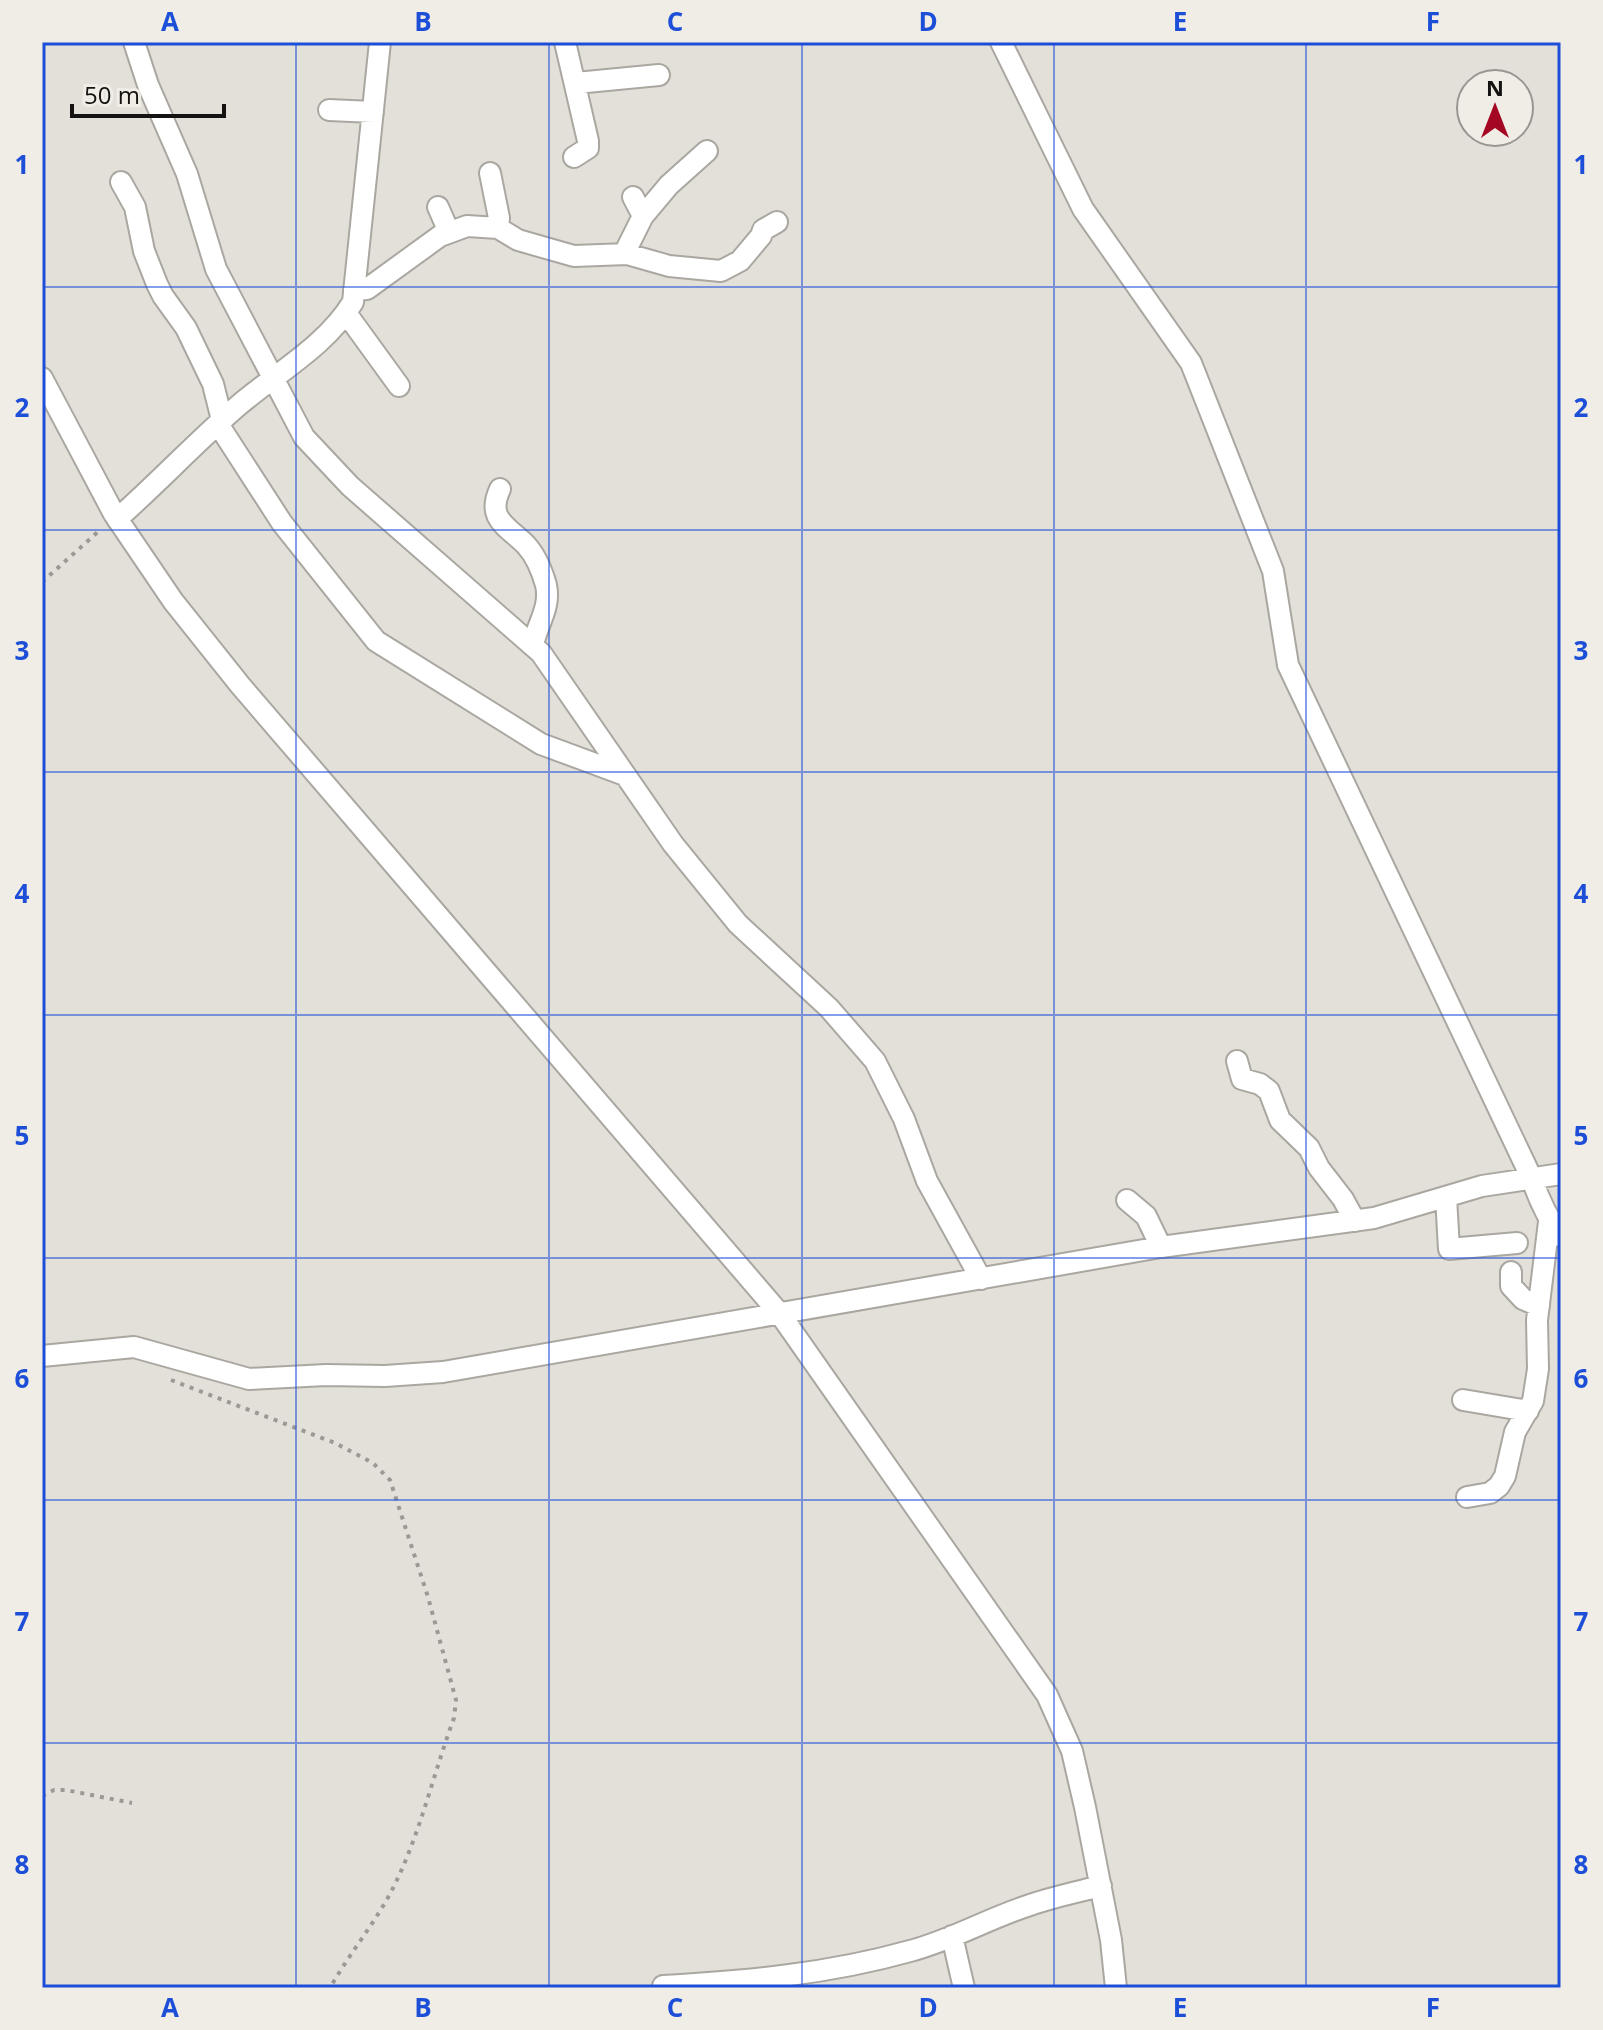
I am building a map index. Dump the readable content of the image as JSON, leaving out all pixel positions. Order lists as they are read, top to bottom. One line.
{"scale_bar":"50 m","north":"top","grid":{"columns":["A","B","C","D","E","F"],"rows":["1","2","3","4","5","6","7","8"]}}
